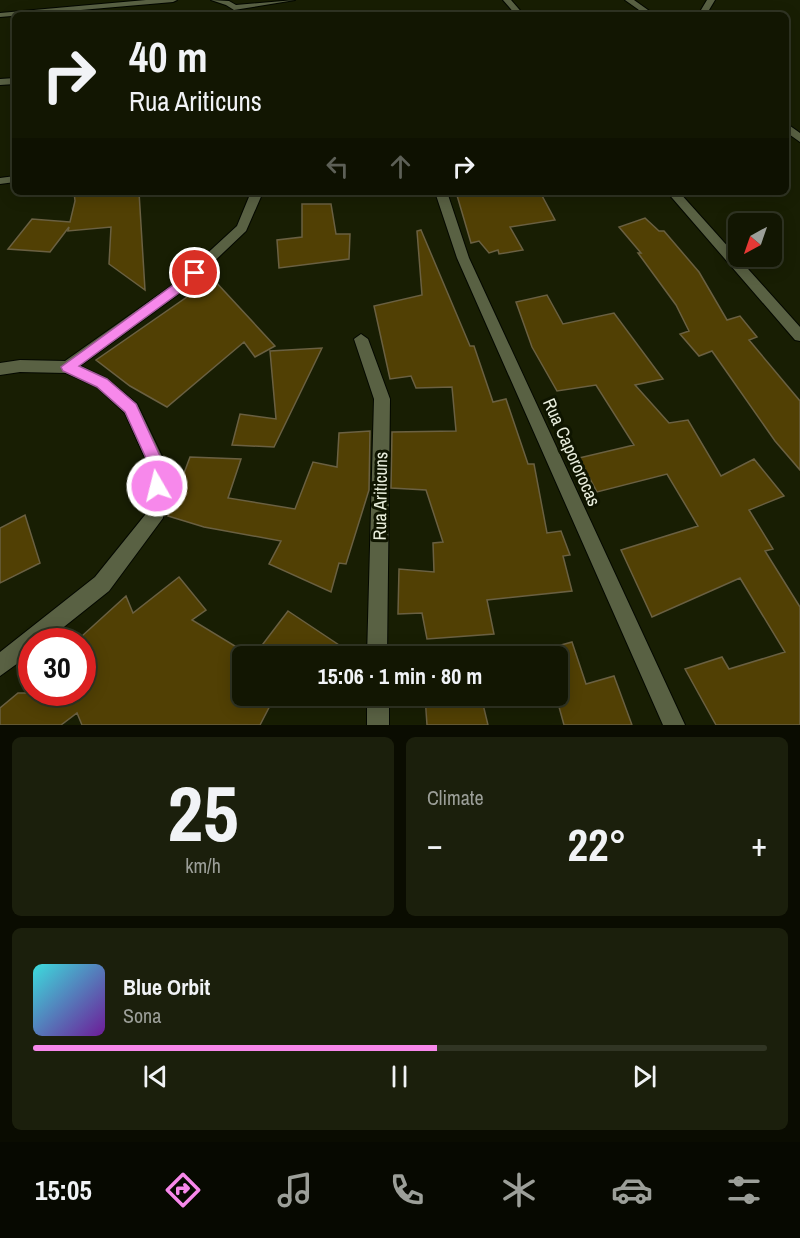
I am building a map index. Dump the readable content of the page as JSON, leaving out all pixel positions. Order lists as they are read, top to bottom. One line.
{"streets":{"street":["Rua Capororocas","Rua Ariticuns"]},"north":"bottom left","page":{"turn":["40 m","Rua Ariticuns"],"limit":"30","trip":"15:06 · 1 min · 80 m","tile":[["25","km/h"],"Climate"],"heat":["−","22°","+"],"song":["Blue Orbit","Sona"],"tabs":"15:05"}}
